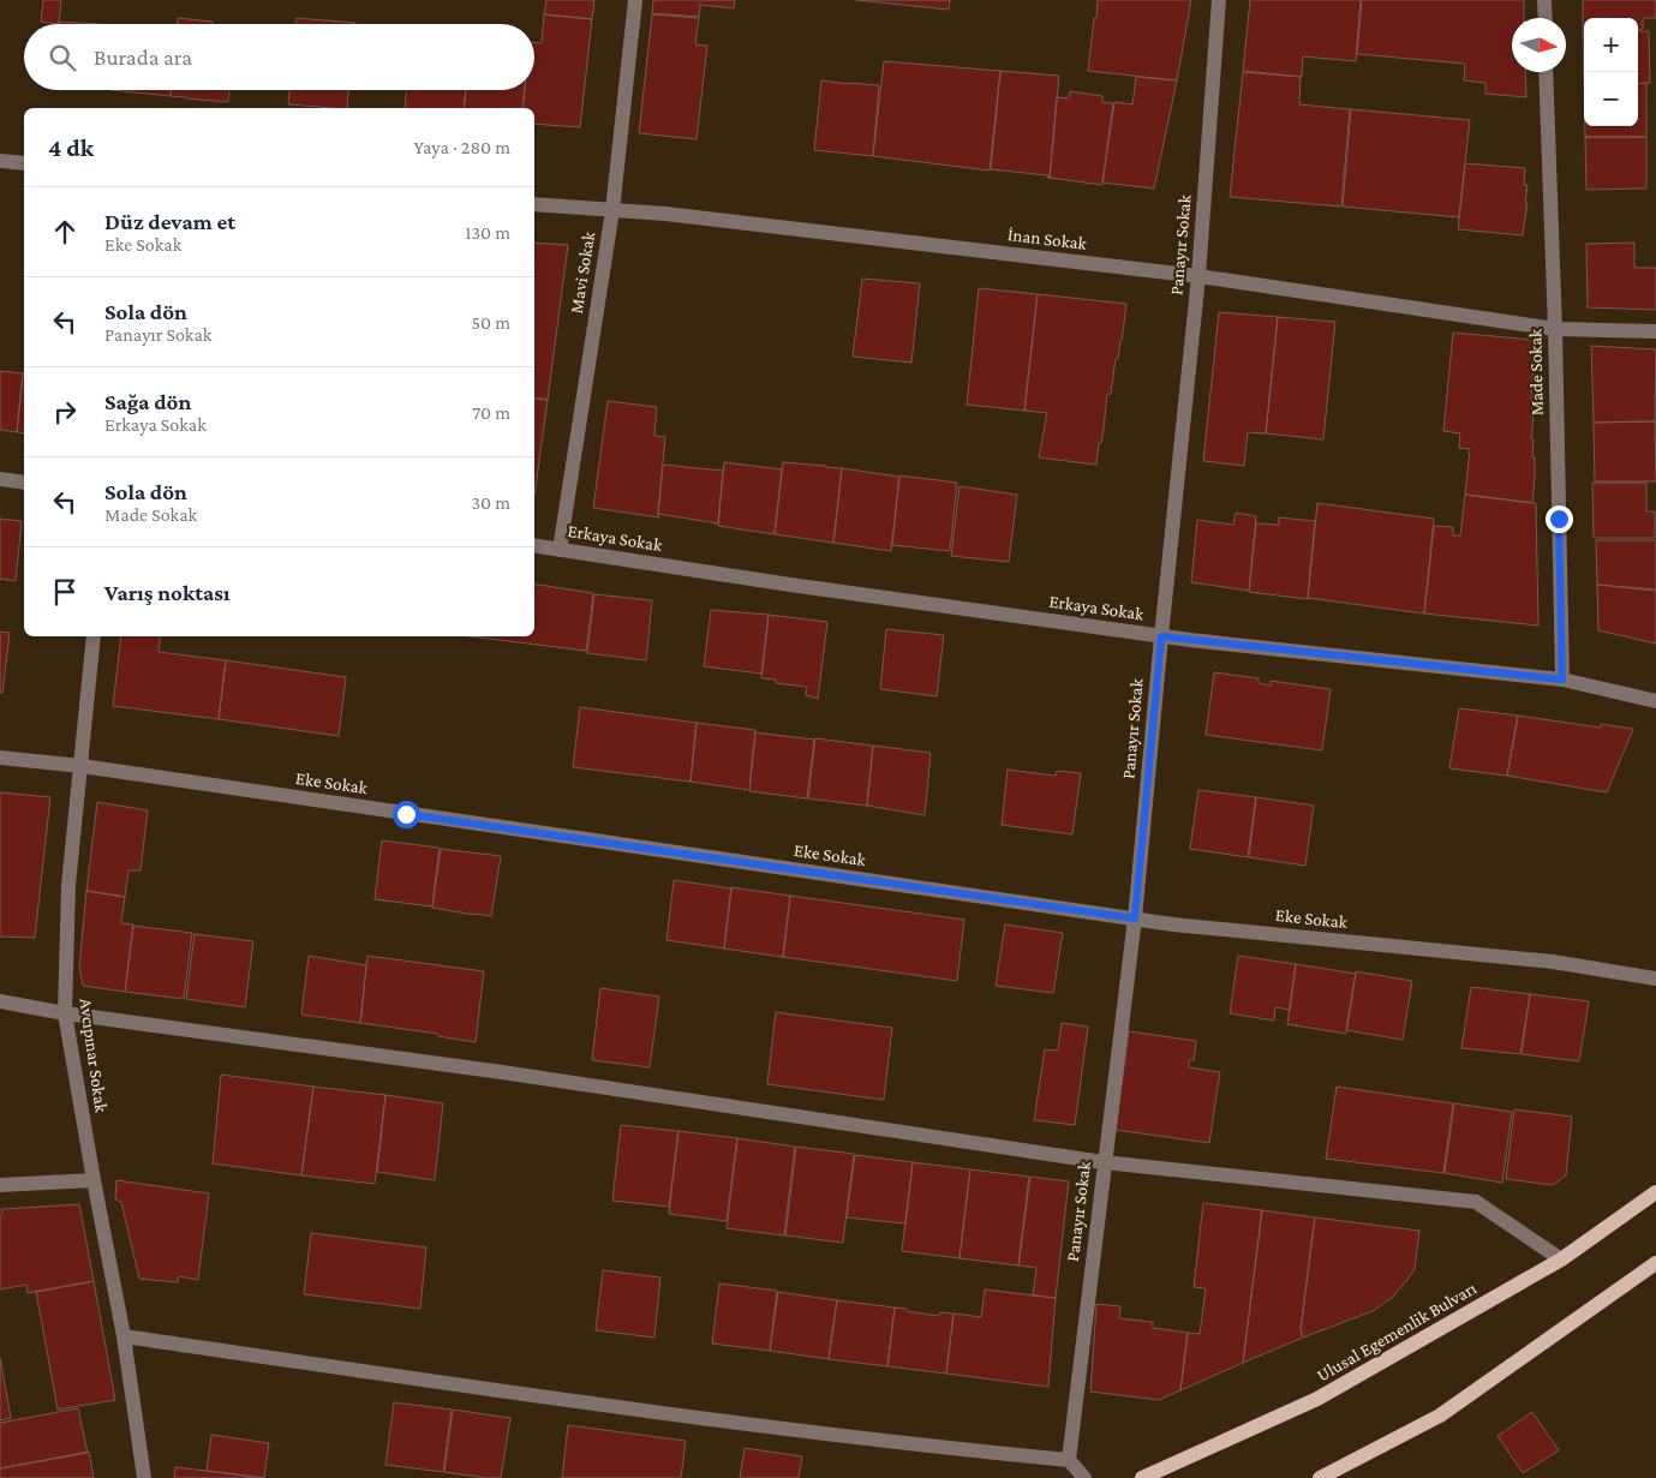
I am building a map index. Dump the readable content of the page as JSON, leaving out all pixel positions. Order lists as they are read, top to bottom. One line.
{"streets":{"main road":["Ulusal Egemenlik Bulvarı"],"street":["İnan Sokak","Panayır Sokak","Mavi Sokak","Made Sokak","Erkaya Sokak","Eke Sokak","Avcıpınar Sokak"]},"crossings":[["İnan Sokak","Panayır Sokak"],["İnan Sokak","Mavi Sokak"],["İnan Sokak","Made Sokak"],["Panayır Sokak","Erkaya Sokak"],["Panayır Sokak","Eke Sokak"],["Mavi Sokak","Erkaya Sokak"],["Made Sokak","Erkaya Sokak"],["Eke Sokak","Avcıpınar Sokak"]],"north":"right","page":{"map_buttons":["+","−"],"search":"Burada ara","heading":["4 dk","Yaya · 280 m"],"list":[["Düz devam et","Eke Sokak","130 m"],["Sola dön","Panayır Sokak","50 m"],["Sağa dön","Erkaya Sokak","70 m"],["Sola dön","Made Sokak","30 m"],"Varış noktası"]}}
